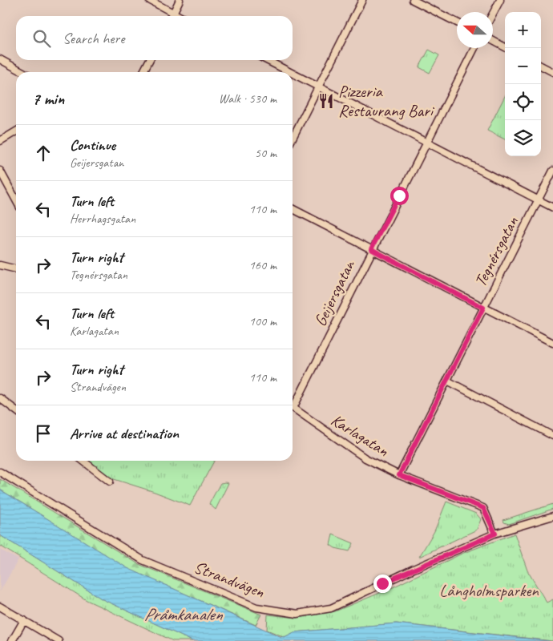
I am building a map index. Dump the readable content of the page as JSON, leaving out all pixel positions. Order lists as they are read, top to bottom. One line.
{"streets":{"street":["Tegnérsgatan","Geijersgatan","Karlagatan","Strandvägen"]},"crossings":[["Tegnérsgatan","Karlagatan"],["Karlagatan","Strandvägen"]],"water":["Pråmkanalen"],"parks":["Långholmsparken"],"places":{"restaurant":["Pizzeria Restaurang Bari"]},"north":"left","page":{"map_buttons":["+","−"],"search":"Search here","heading":["7 min","Walk · 530 m"],"list":[["Continue","Geijersgatan","50 m"],["Turn left","Herrhagsgatan","110 m"],["Turn right","Tegnérsgatan","160 m"],["Turn left","Karlagatan","100 m"],["Turn right","Strandvägen","110 m"],"Arrive at destination"]}}
